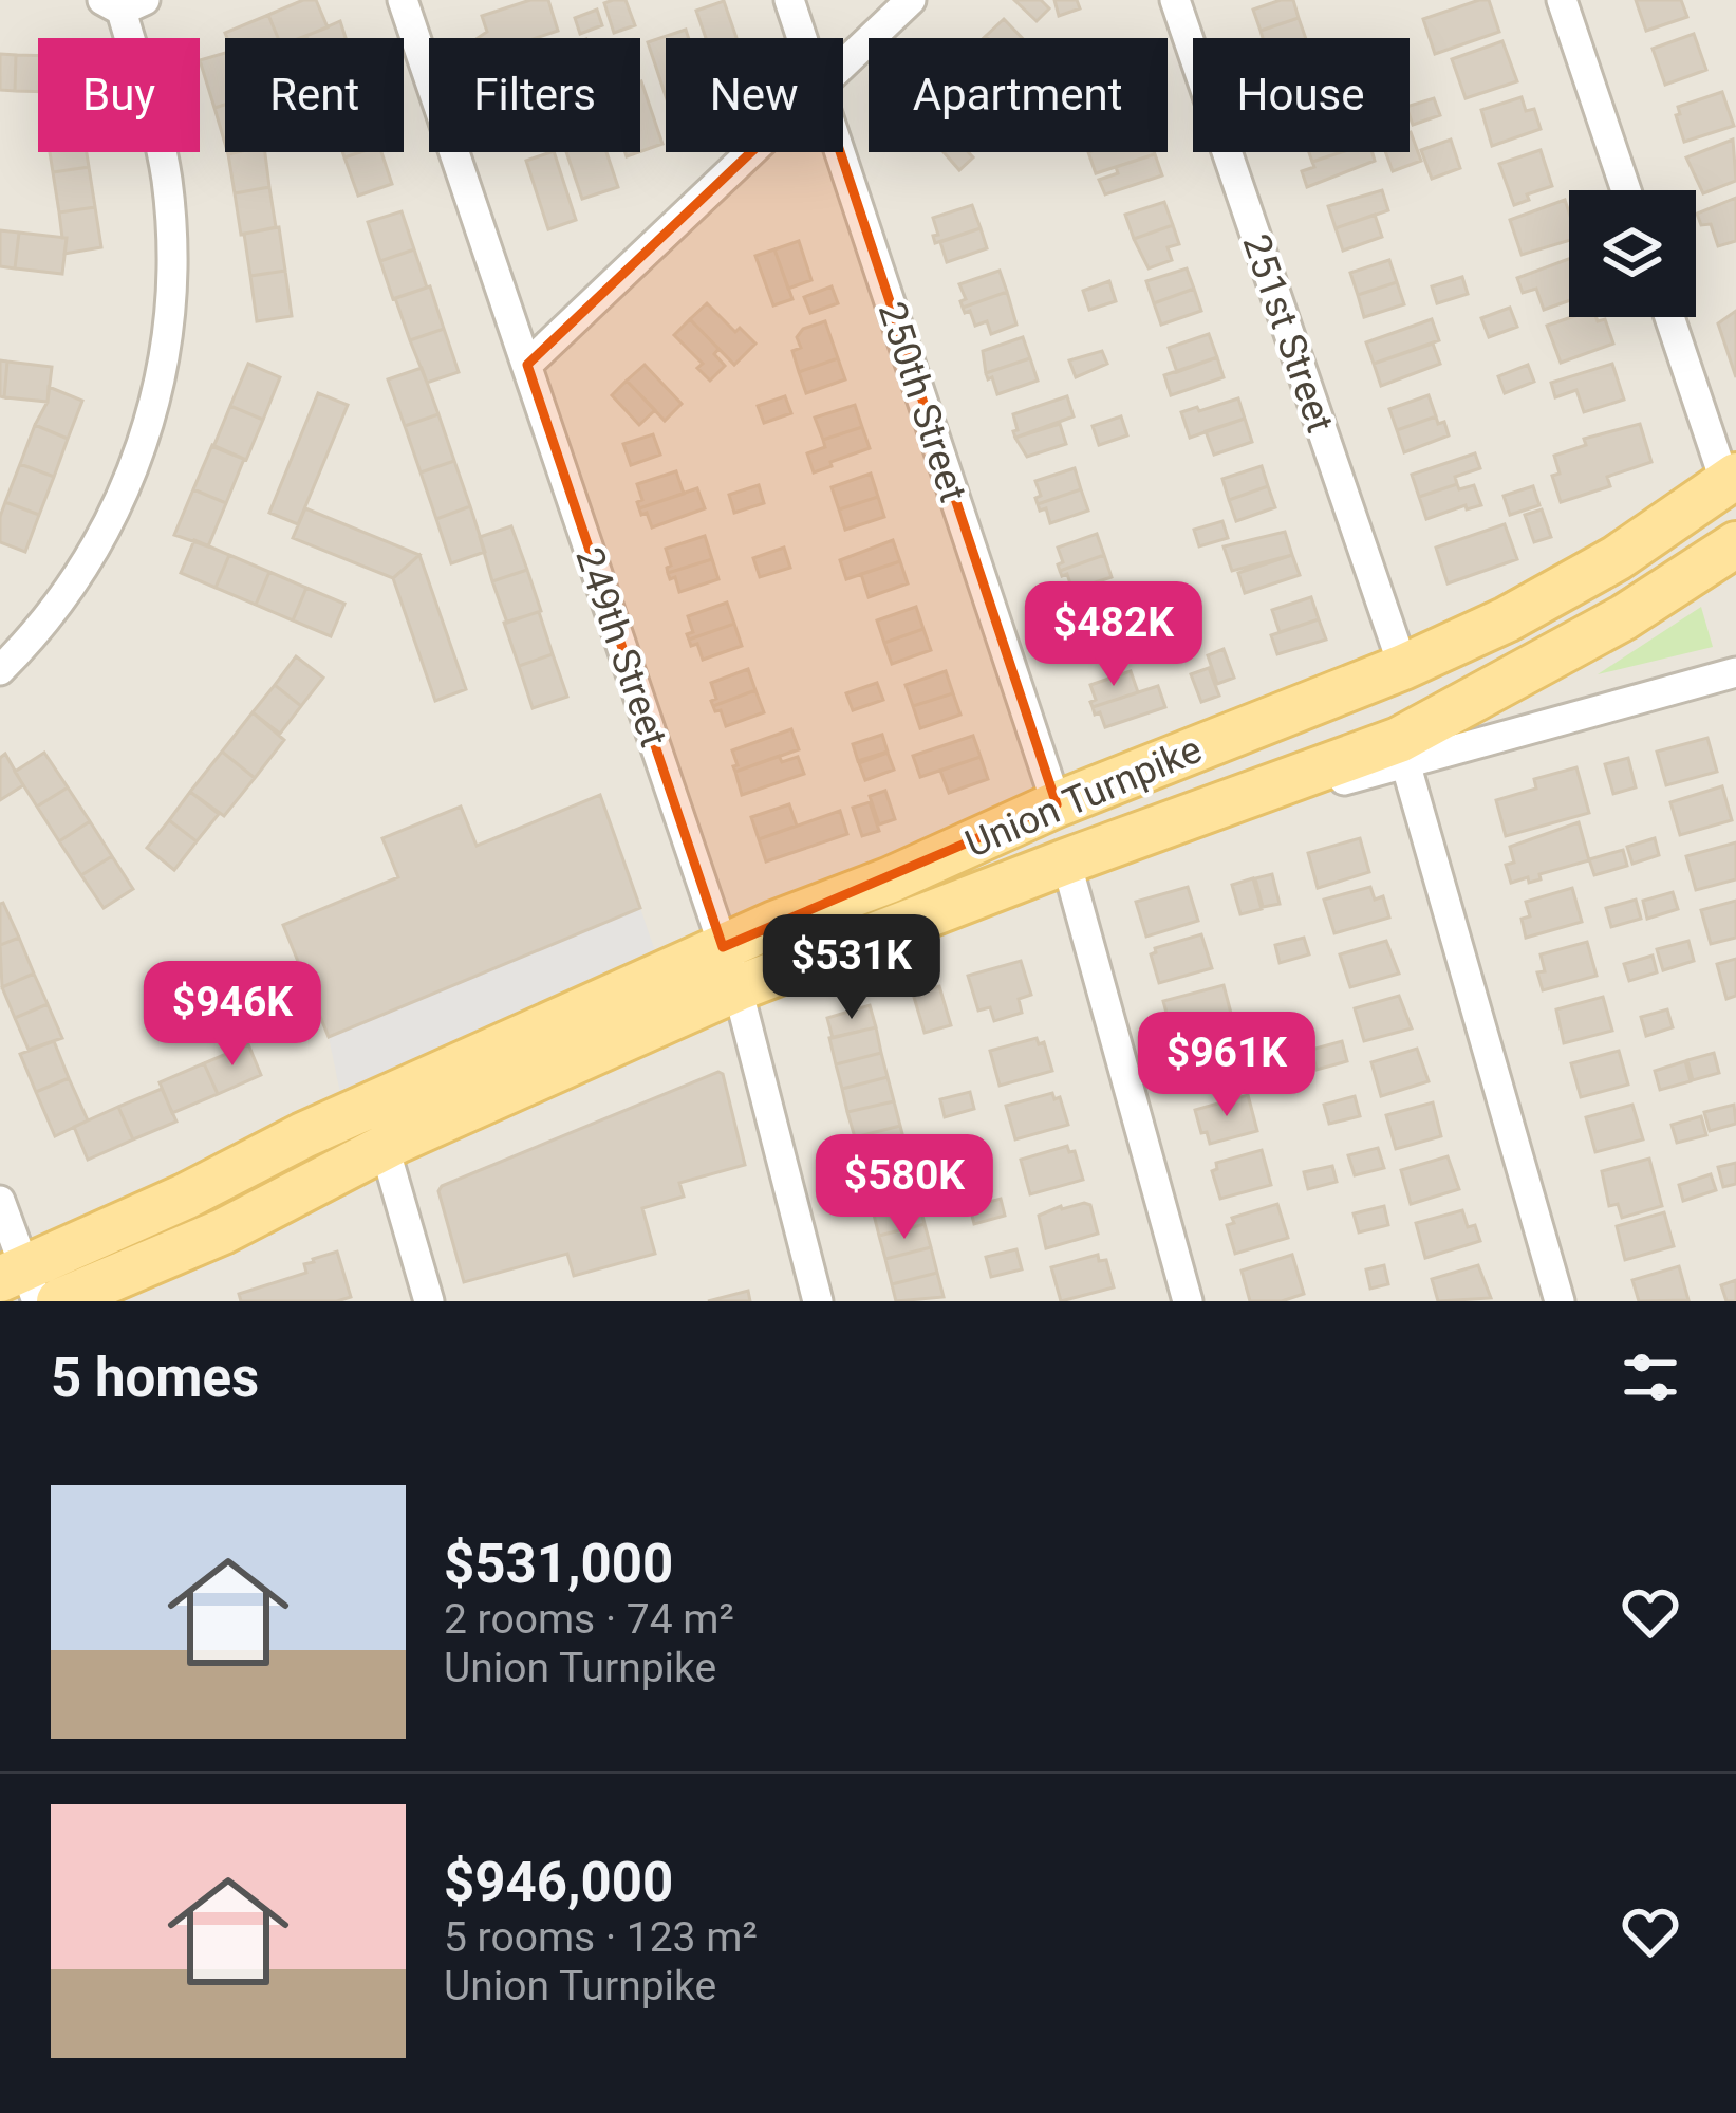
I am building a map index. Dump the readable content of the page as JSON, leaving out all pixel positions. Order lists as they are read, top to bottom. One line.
{"streets":{"main road":["Union Turnpike"],"street":["251st Street","250th Street","249th Street"]},"crossings":[["251st Street","Union Turnpike"],["250th Street","Union Turnpike"],["249th Street","Union Turnpike"]],"page":{"chip":["Buy","Rent","Filters","New","Apartment","House"],"price":["$482K","$531K","$946K","$961K","$580K"],"heading":"5 homes","list":[{"name":"$531,000","note":"2 rooms · 74 m² · Union Turnpike"},{"name":"$946,000","note":"5 rooms · 123 m² · Union Turnpike"}]}}
